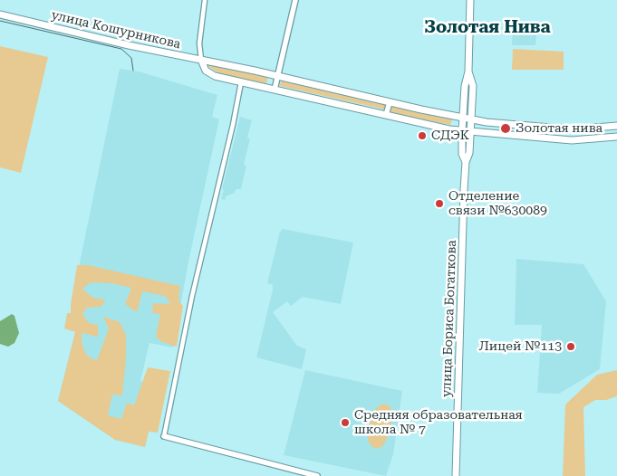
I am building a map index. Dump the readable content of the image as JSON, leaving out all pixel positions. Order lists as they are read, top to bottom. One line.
{"streets":{"main road":["улица Кошурникова","улица Бориса Богаткова"]},"crossings":[["улица Кошурникова","улица Бориса Богаткова"]],"districts":["Золотая Нива"],"places":["Золотая нива","СДЭК","Отделение связи №630089","Лицей №113","Средняя образовательная школа № 7"]}
